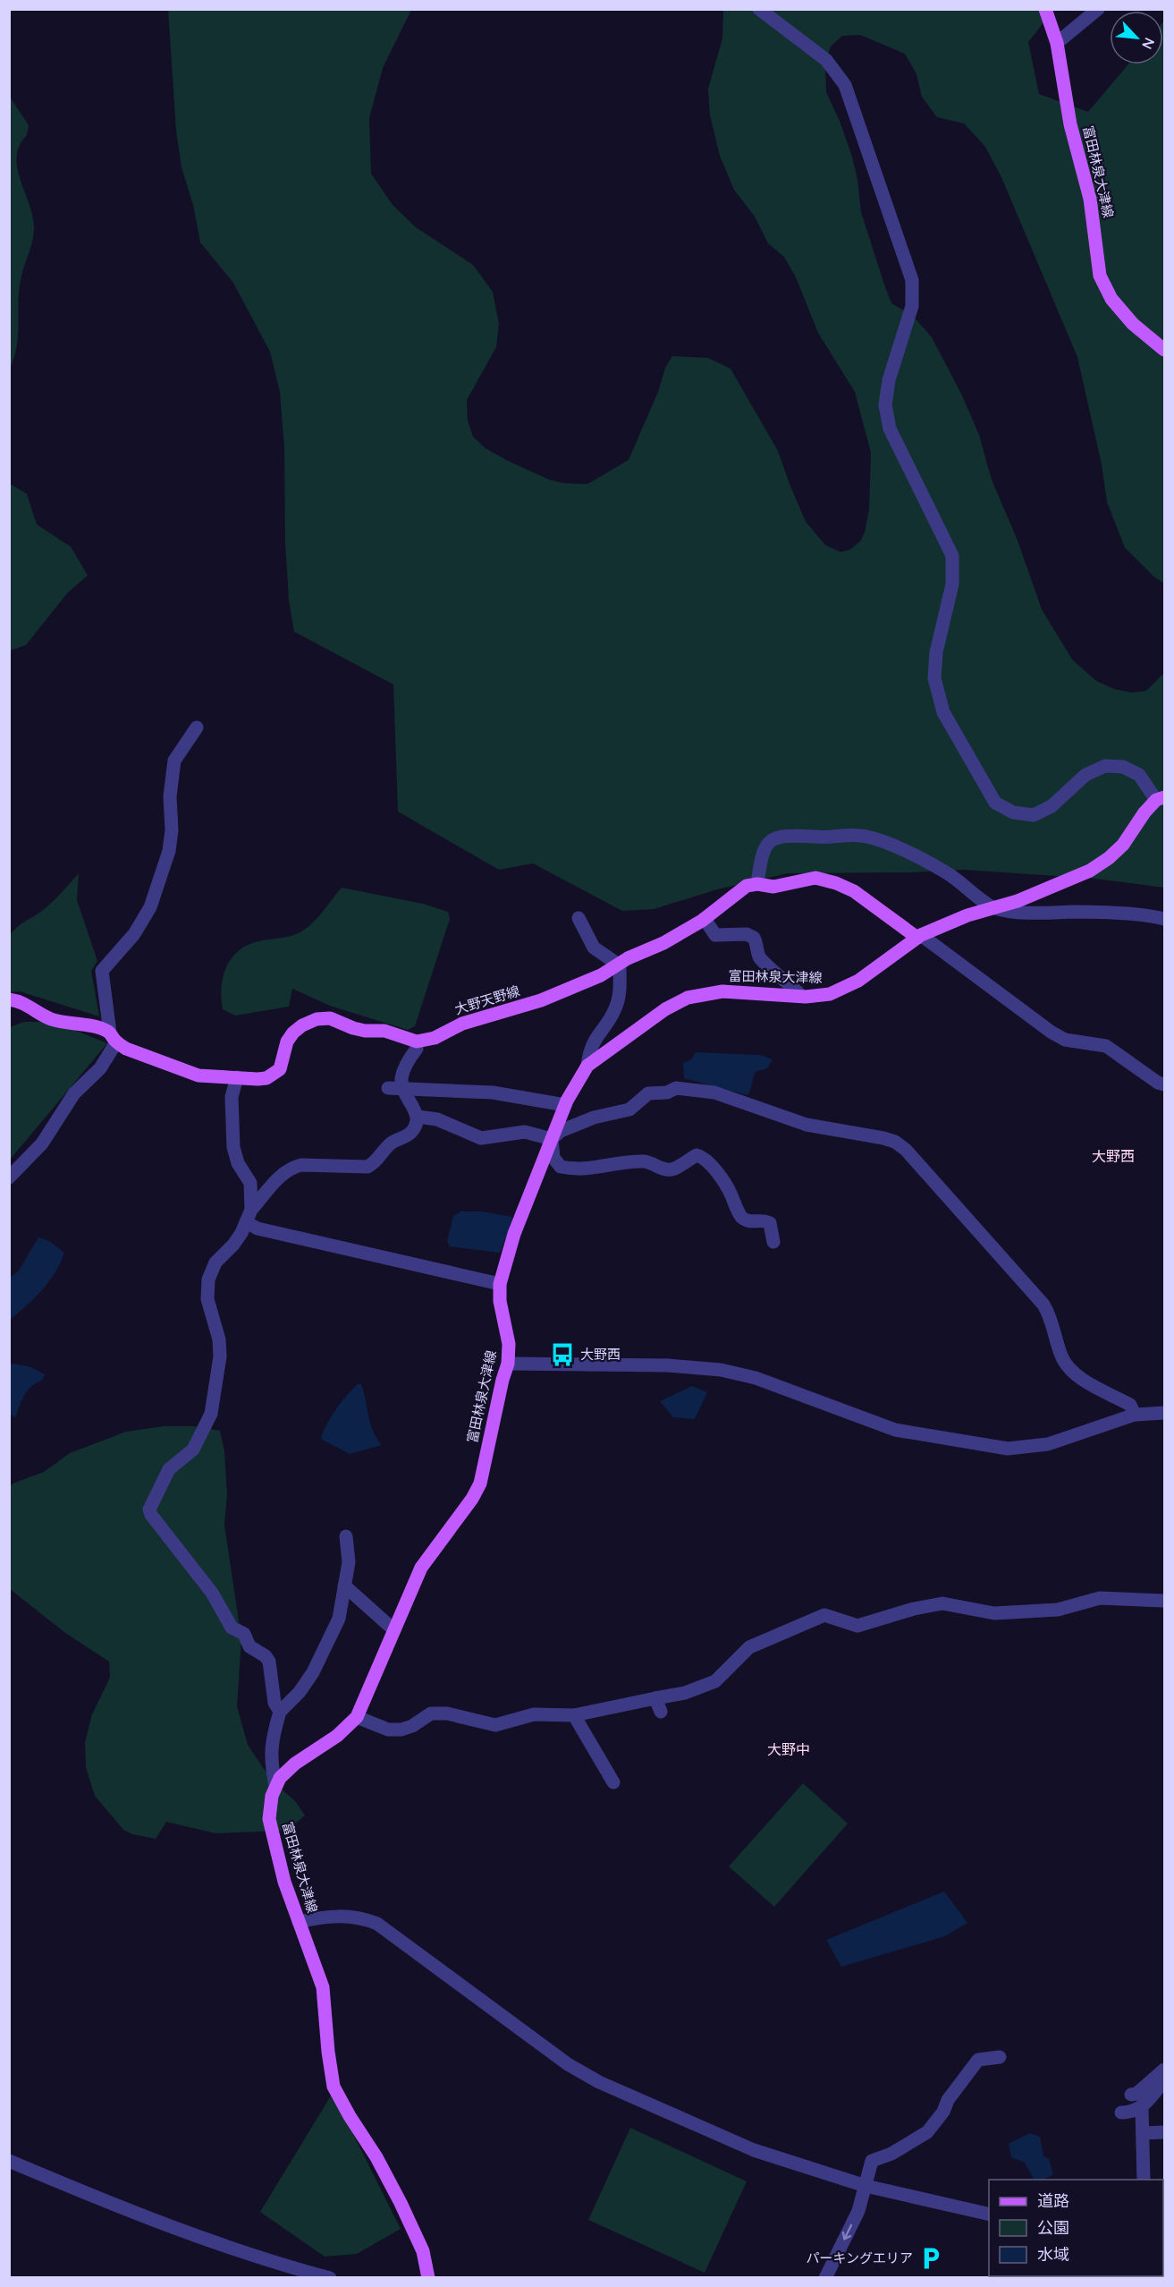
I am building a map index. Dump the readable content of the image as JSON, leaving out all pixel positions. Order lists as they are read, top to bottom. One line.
{"streets":{"main road":["富田林泉大津線","大野天野線"]},"crossings":[["富田林泉大津線","大野天野線"]],"districts":["大野西","大野中"],"places":{"bus stop":["大野西"],"parking":["パーキングエリア"]},"legend":["道路","公園","水域"],"north":"bottom right"}
